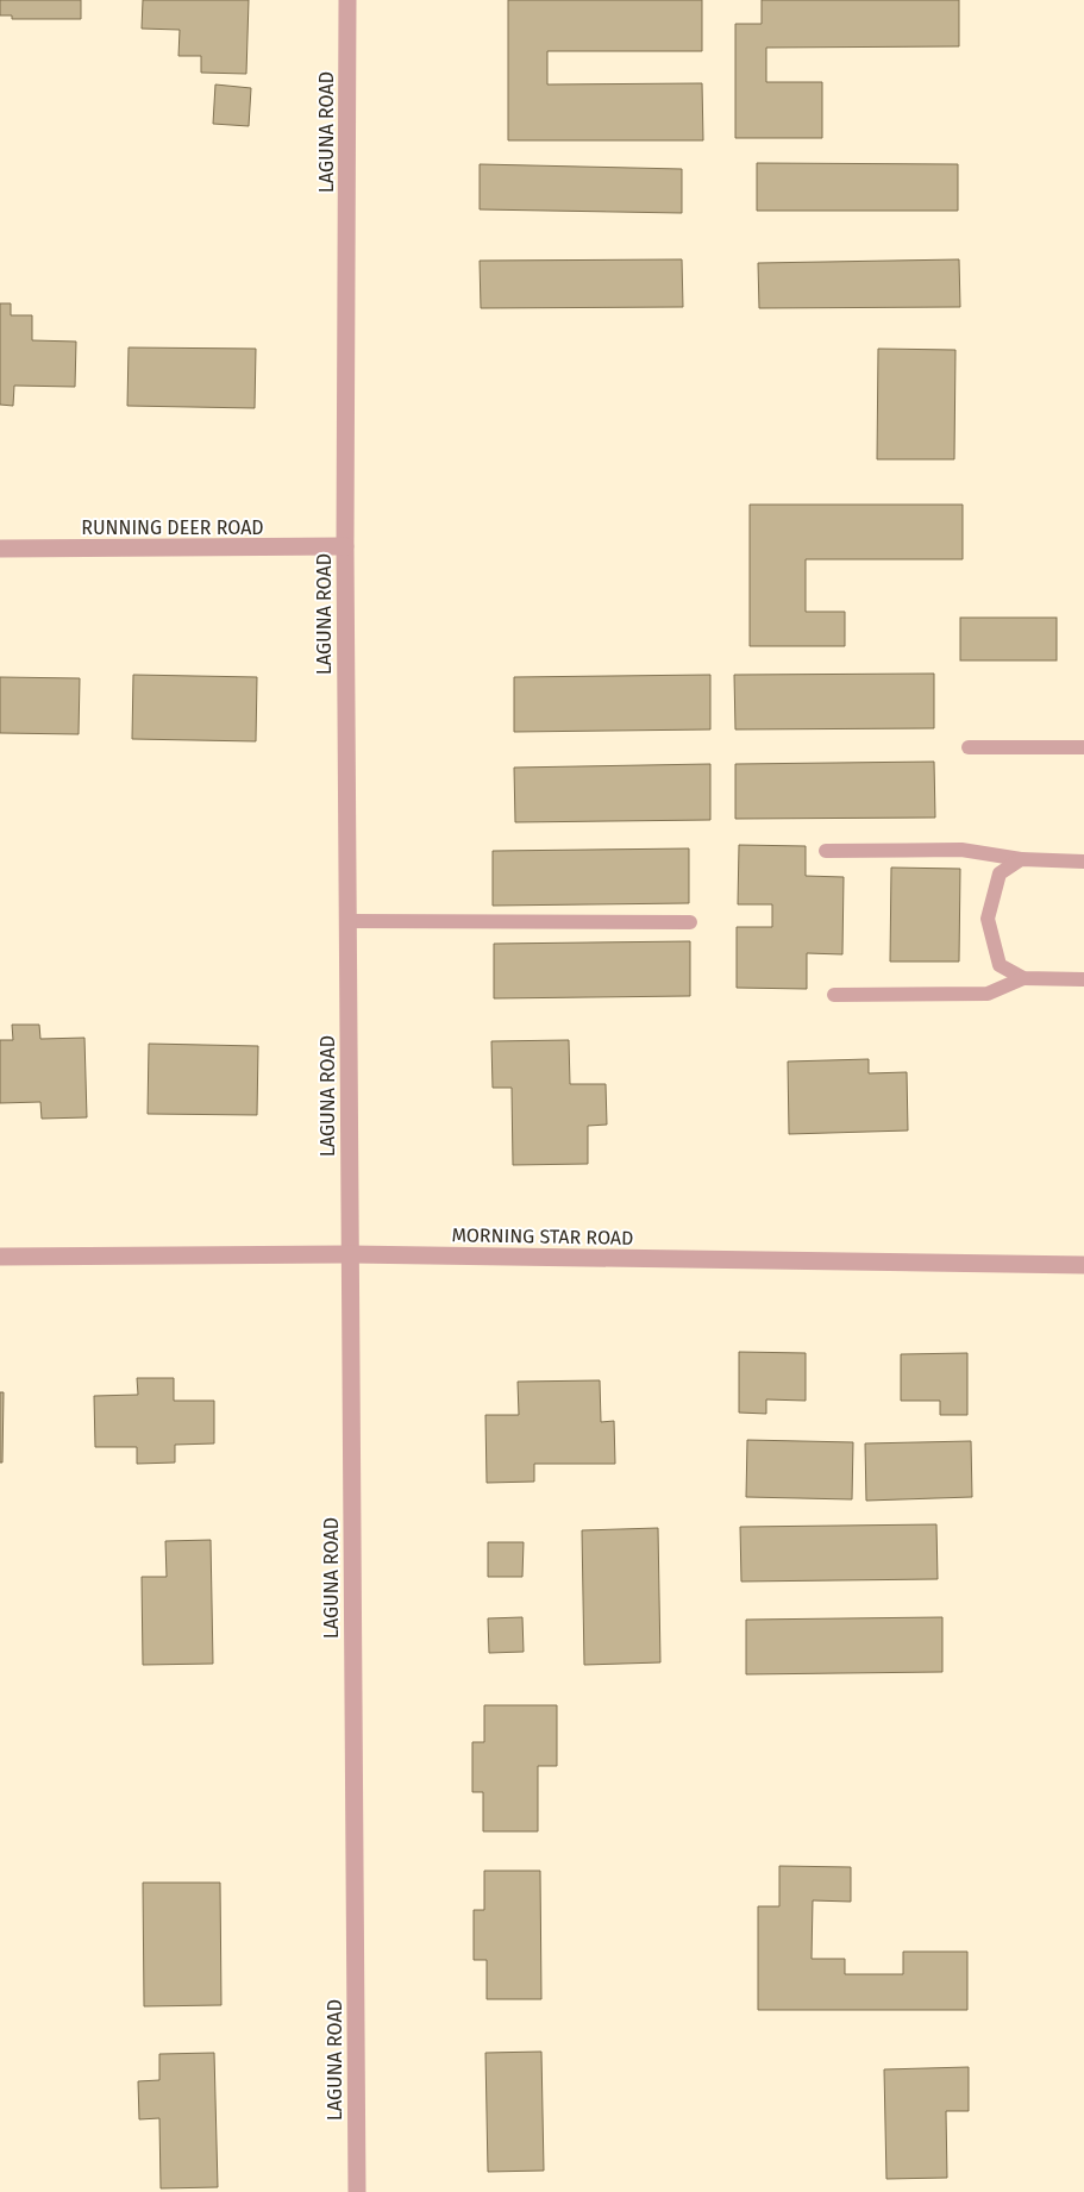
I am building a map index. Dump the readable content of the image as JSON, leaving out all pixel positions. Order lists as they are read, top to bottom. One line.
{"streets":{"street":["LAGUNA ROAD","RUNNING DEER ROAD","MORNING STAR ROAD"]},"crossings":[["LAGUNA ROAD","RUNNING DEER ROAD"],["LAGUNA ROAD","MORNING STAR ROAD"]]}
